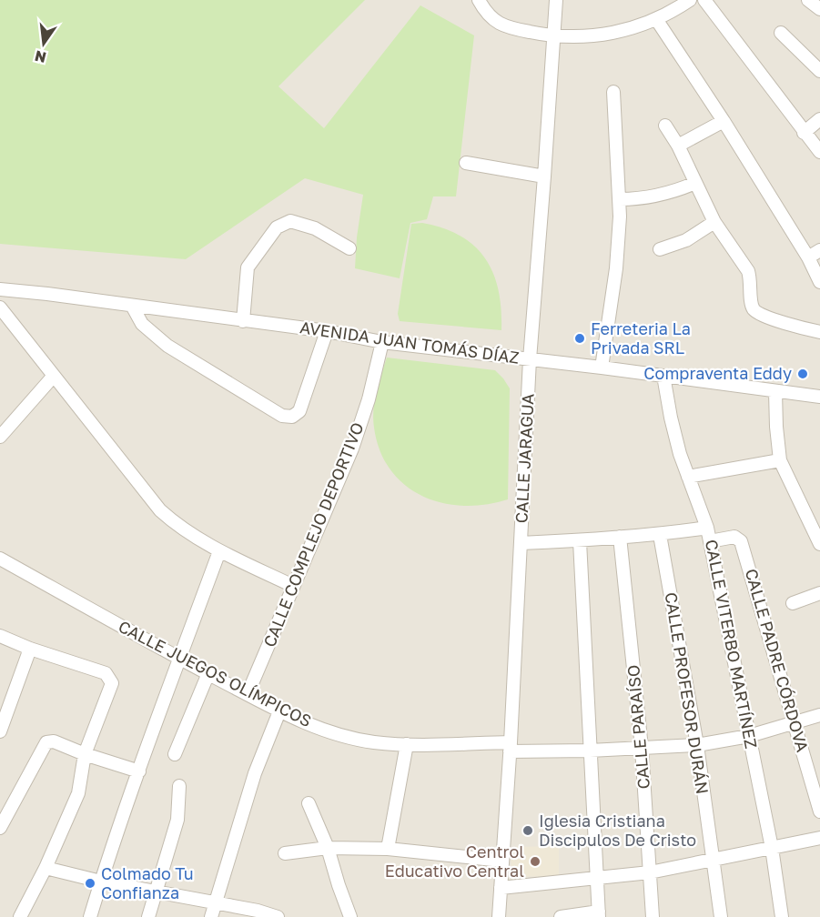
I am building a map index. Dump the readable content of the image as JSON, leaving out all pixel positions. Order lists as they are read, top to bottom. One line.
{"streets":{"street":["AVENIDA JUAN TOMÁS DÍAZ","CALLE JARAGUA","CALLE COMPLEJO DEPORTIVO","CALLE VITERBO MARTÍNEZ","CALLE PADRE CÓRDOVA","CALLE JUEGOS OLÍMPICOS","CALLE PROFESOR DURÁN","CALLE PARAÍSO"]},"crossings":[["AVENIDA JUAN TOMÁS DÍAZ","CALLE JARAGUA"],["AVENIDA JUAN TOMÁS DÍAZ","CALLE COMPLEJO DEPORTIVO"],["AVENIDA JUAN TOMÁS DÍAZ","CALLE VITERBO MARTÍNEZ"],["CALLE JARAGUA","CALLE JUEGOS OLÍMPICOS"],["CALLE COMPLEJO DEPORTIVO","CALLE JUEGOS OLÍMPICOS"],["CALLE VITERBO MARTÍNEZ","CALLE PADRE CÓRDOVA"],["CALLE VITERBO MARTÍNEZ","CALLE JUEGOS OLÍMPICOS"],["CALLE PADRE CÓRDOVA","CALLE JUEGOS OLÍMPICOS"],["CALLE JUEGOS OLÍMPICOS","CALLE PROFESOR DURÁN"],["CALLE JUEGOS OLÍMPICOS","CALLE PARAÍSO"]],"places":["Ferreteria La Privada SRL","Compraventa Eddy","Iglesia Cristiana Discipulos De Cristo","Centrol Educativo Central","Colmado Tu Confianza"],"north":"bottom"}
